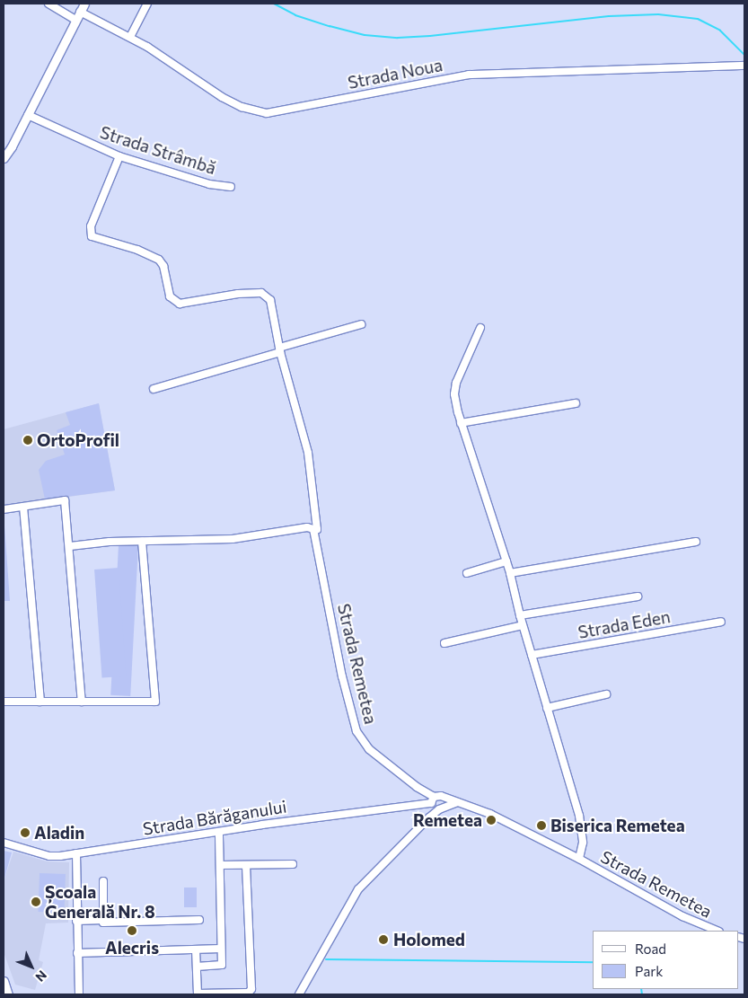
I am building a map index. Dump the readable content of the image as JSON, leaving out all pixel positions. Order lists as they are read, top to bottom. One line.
{"streets":{"street":["Strada Noua","Strada Strâmbă","Strada Eden","Strada Remetea","Strada Bărăganului"]},"crossings":[["Strada Strâmbă","Strada Remetea"],["Strada Remetea","Strada Bărăganului"]],"places":["OrtoProfil","Remetea","Biserica Remetea","Aladin","Școala Generală Nr. 8","Alecris","Holomed"],"legend":["Road","Park"],"north":"bottom right"}
